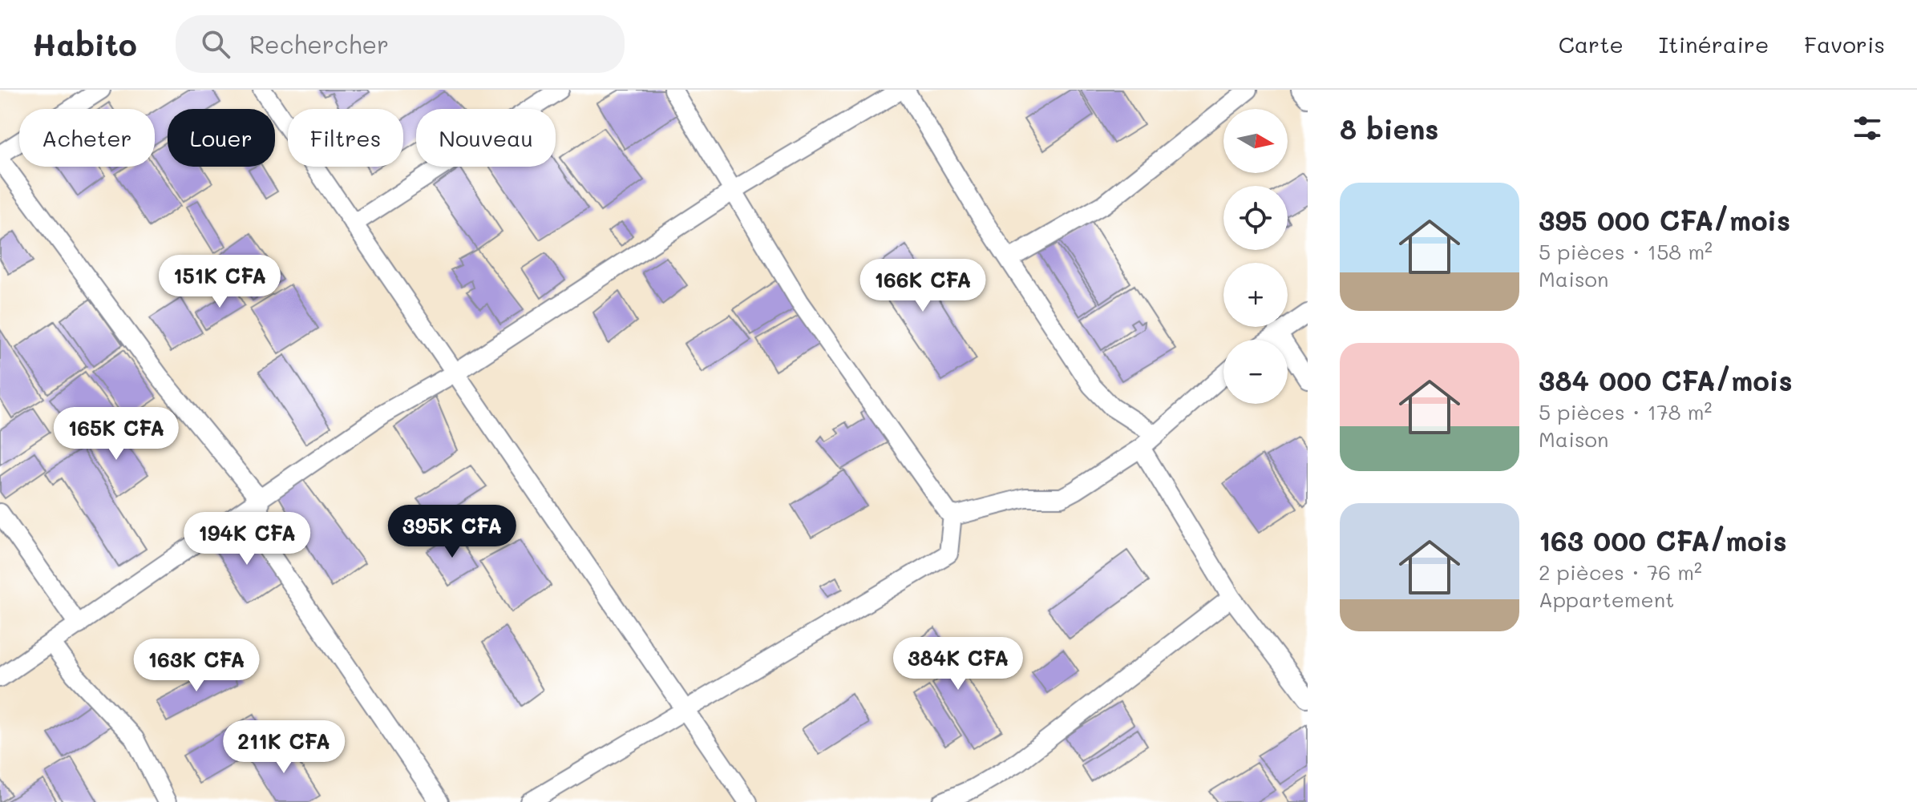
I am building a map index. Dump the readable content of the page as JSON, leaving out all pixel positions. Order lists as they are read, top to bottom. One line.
{"north":"right","page":{"header":"Habito","search":"Rechercher","nav":["Carte","Itinéraire","Favoris"],"heading":"8 biens","map_buttons":["+","−"],"chip":["Acheter","Louer","Filtres","Nouveau"],"list":[{"name":"395 000 CFA/mois","note":"5 pièces · 158 m² · Maison"},{"name":"384 000 CFA/mois","note":"5 pièces · 178 m² · Maison"},{"name":"163 000 CFA/mois","note":"2 pièces · 76 m² · Appartement"}],"price":["151K CFA","166K CFA","165K CFA","395K CFA","194K CFA","384K CFA","163K CFA","211K CFA"]}}
